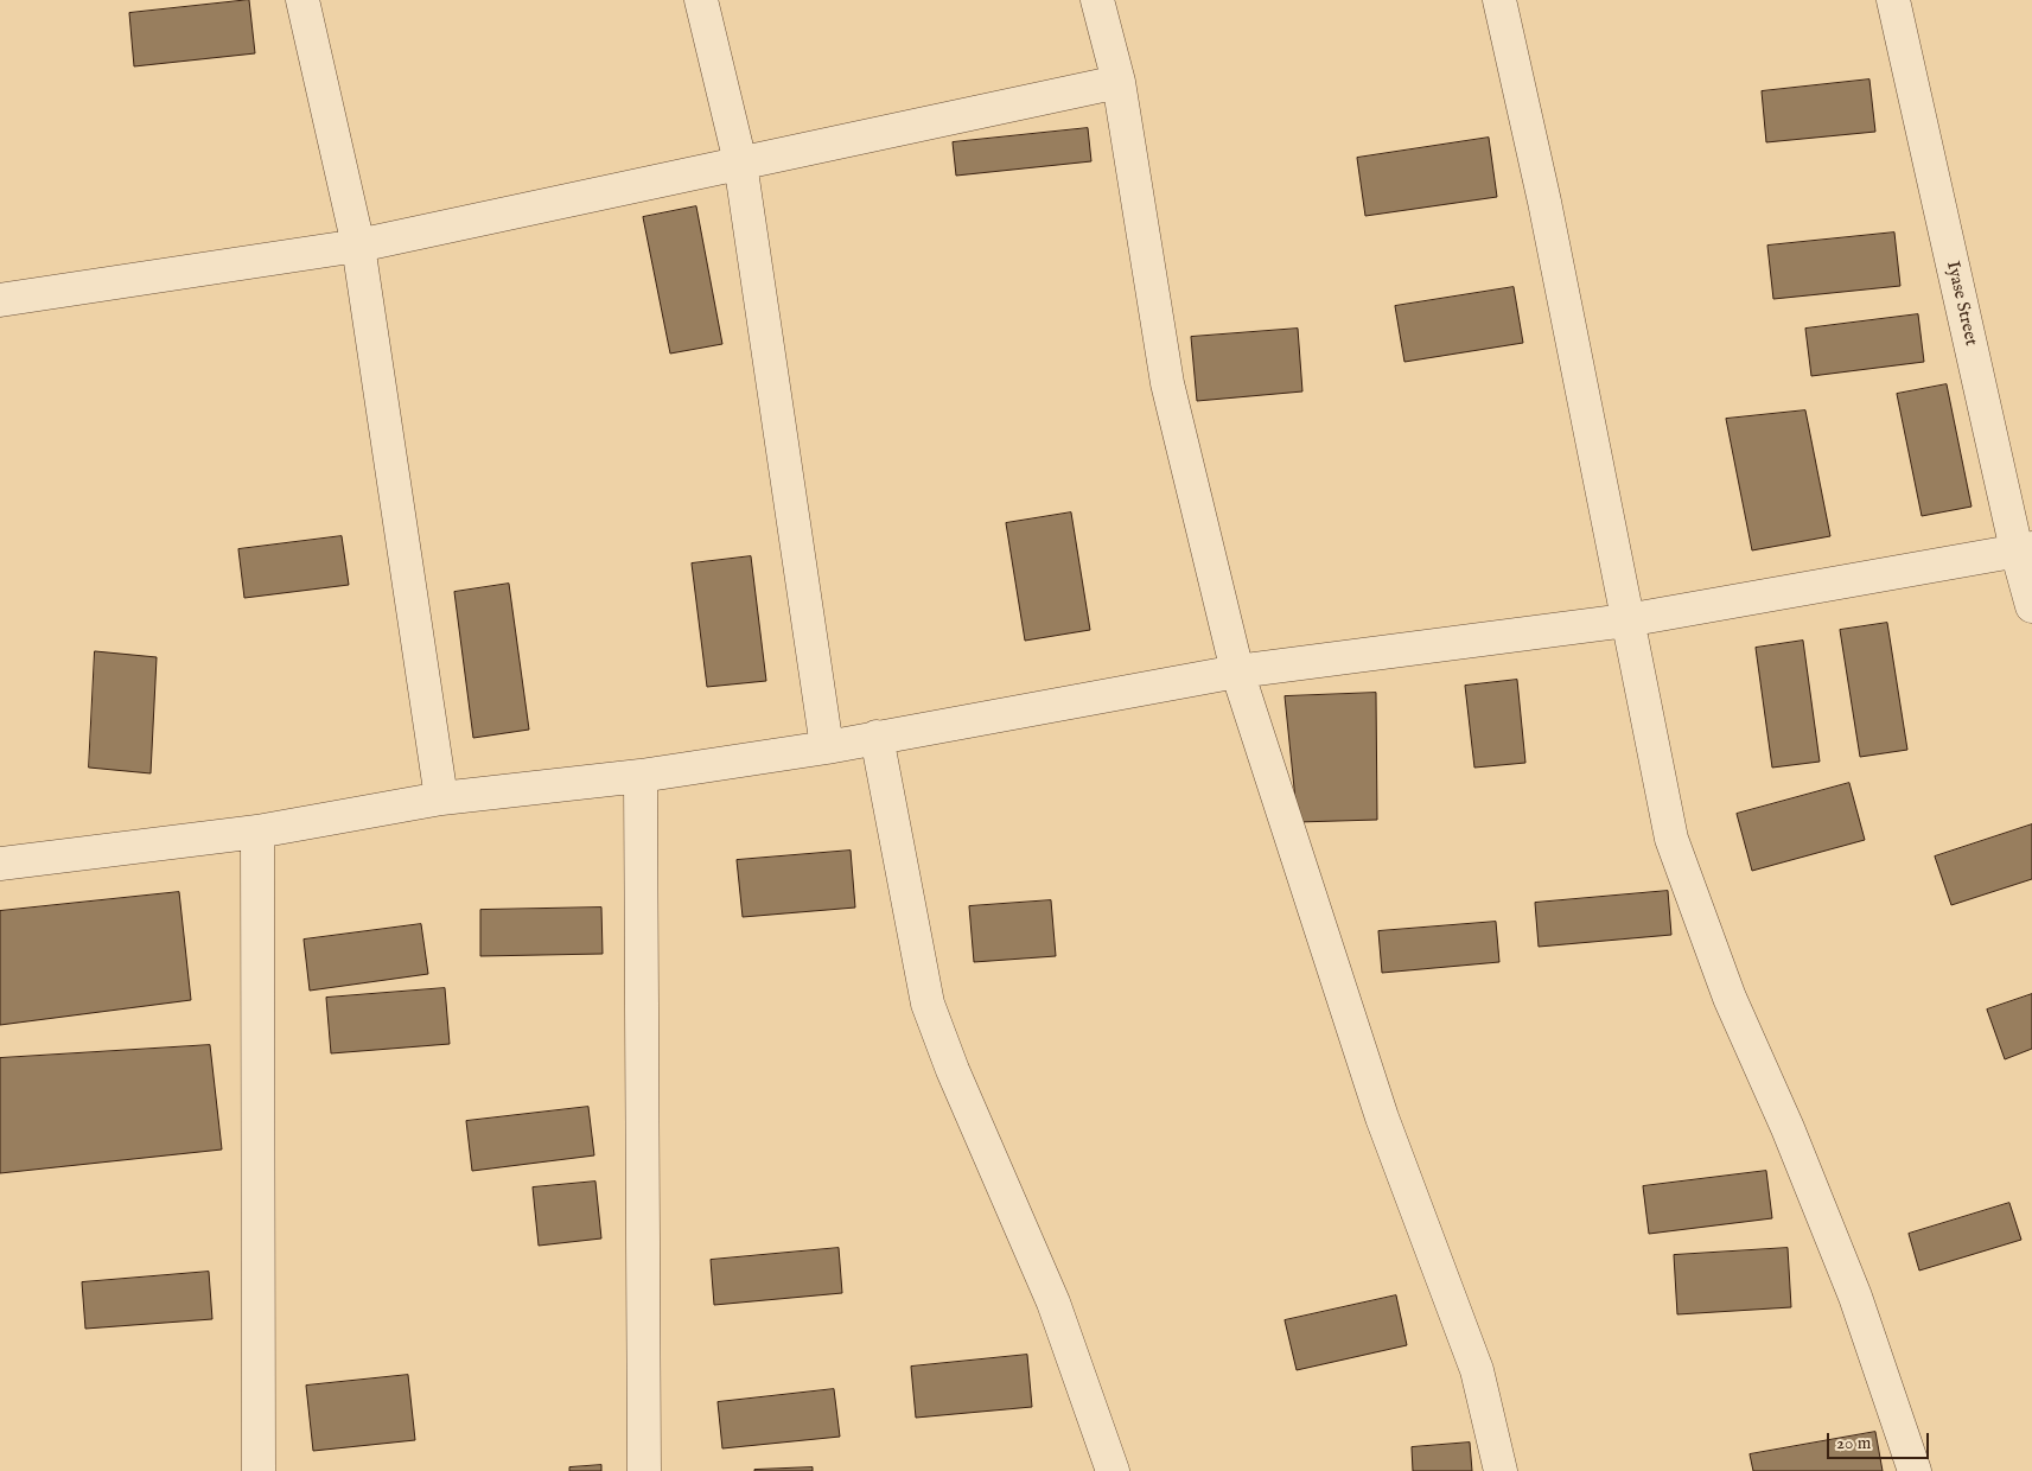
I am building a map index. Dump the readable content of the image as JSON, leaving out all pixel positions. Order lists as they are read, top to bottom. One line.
{"streets":{"street":["Iyase Street"]},"scale_bar":"20 m"}
